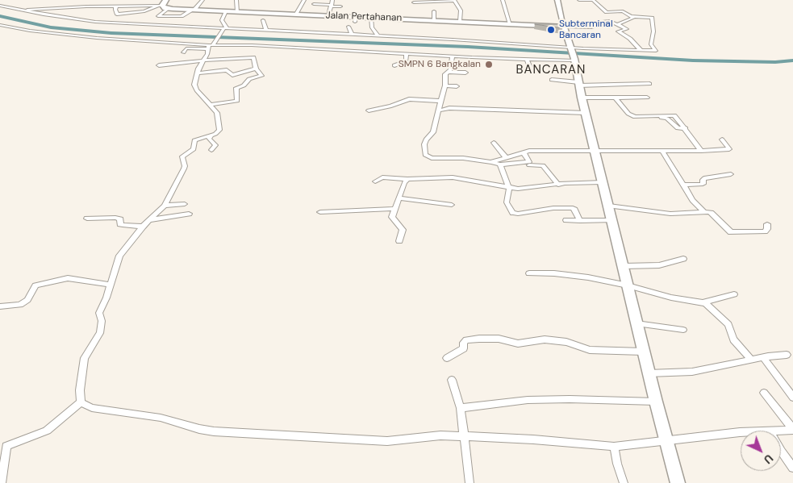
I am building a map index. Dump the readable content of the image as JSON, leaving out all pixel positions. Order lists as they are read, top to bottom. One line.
{"streets":{"highway":["Jalan Pertahanan"]},"districts":["BANCARAN"],"places":["Subterminal Bancaran","SMPN 6 Bangkalan"],"north":"bottom right"}
